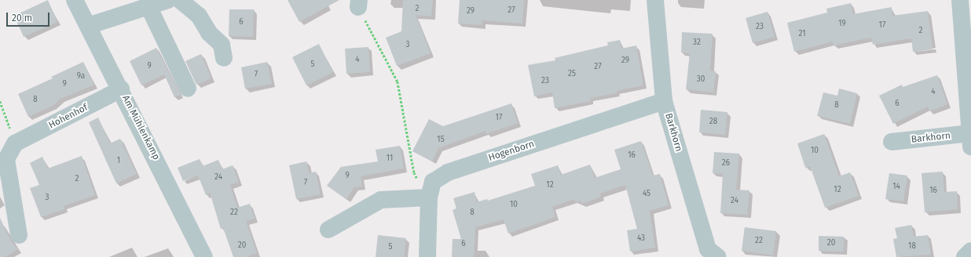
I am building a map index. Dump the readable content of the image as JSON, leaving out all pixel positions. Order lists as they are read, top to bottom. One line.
{"streets":{"street":["Hohenhof","Am Mühlenkamp","Barkhorn","Hogenborn"]},"crossings":[["Hohenhof","Am Mühlenkamp"],["Barkhorn","Hogenborn"]],"house_numbers":["2","27","29","6","19","17","23","2","21","32","3","4","29","5","9","27","25","7","9a","30","23","9","4","8","6","8","17","28","15","10","16","11","1","26","9","24","2","7","12","14","12","16","45","3","24","10","22","8","43","22","20","6","20","18","5"],"scale_bar":"20 m"}
